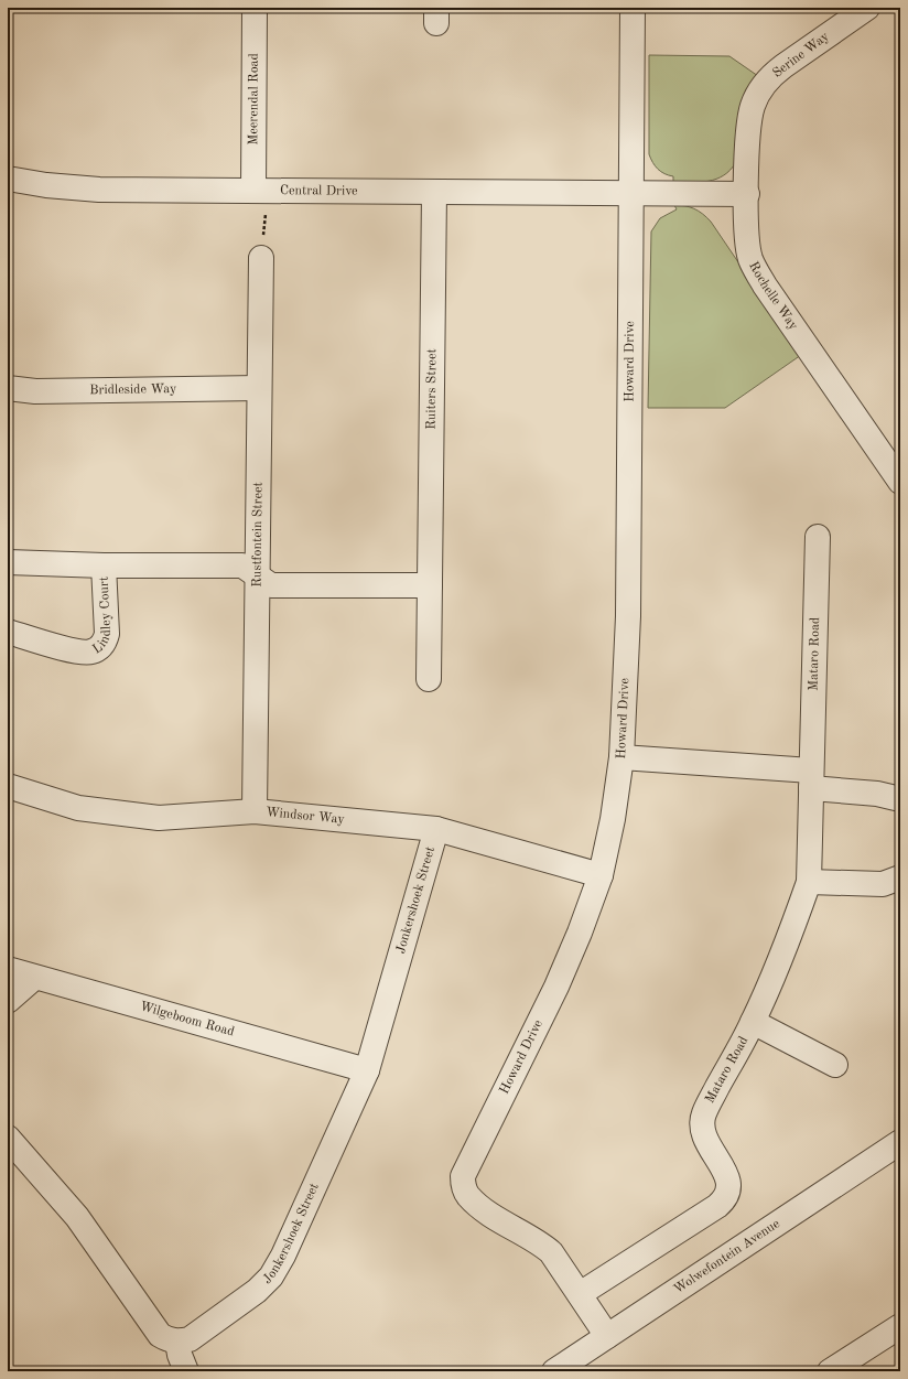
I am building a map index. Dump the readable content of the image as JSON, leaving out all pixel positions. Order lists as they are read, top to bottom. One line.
{"streets":{"street":["Serine Way","Meerendal Road","Central Drive","Rochelle Way","Howard Drive","Ruiters Street","Bridleside Way","Rustfontein Street","Lindley Court","Mataro Road","Windsor Way","Jonkershoek Street","Wilgeboom Road","Wolwefontein Avenue"]},"crossings":[["Serine Way","Rochelle Way"],["Meerendal Road","Central Drive"],["Central Drive","Howard Drive"],["Central Drive","Ruiters Street"],["Howard Drive","Mataro Road"],["Howard Drive","Windsor Way"],["Howard Drive","Wolwefontein Avenue"],["Bridleside Way","Rustfontein Street"],["Rustfontein Street","Lindley Court"],["Rustfontein Street","Windsor Way"],["Windsor Way","Jonkershoek Street"],["Jonkershoek Street","Wilgeboom Road"]]}
